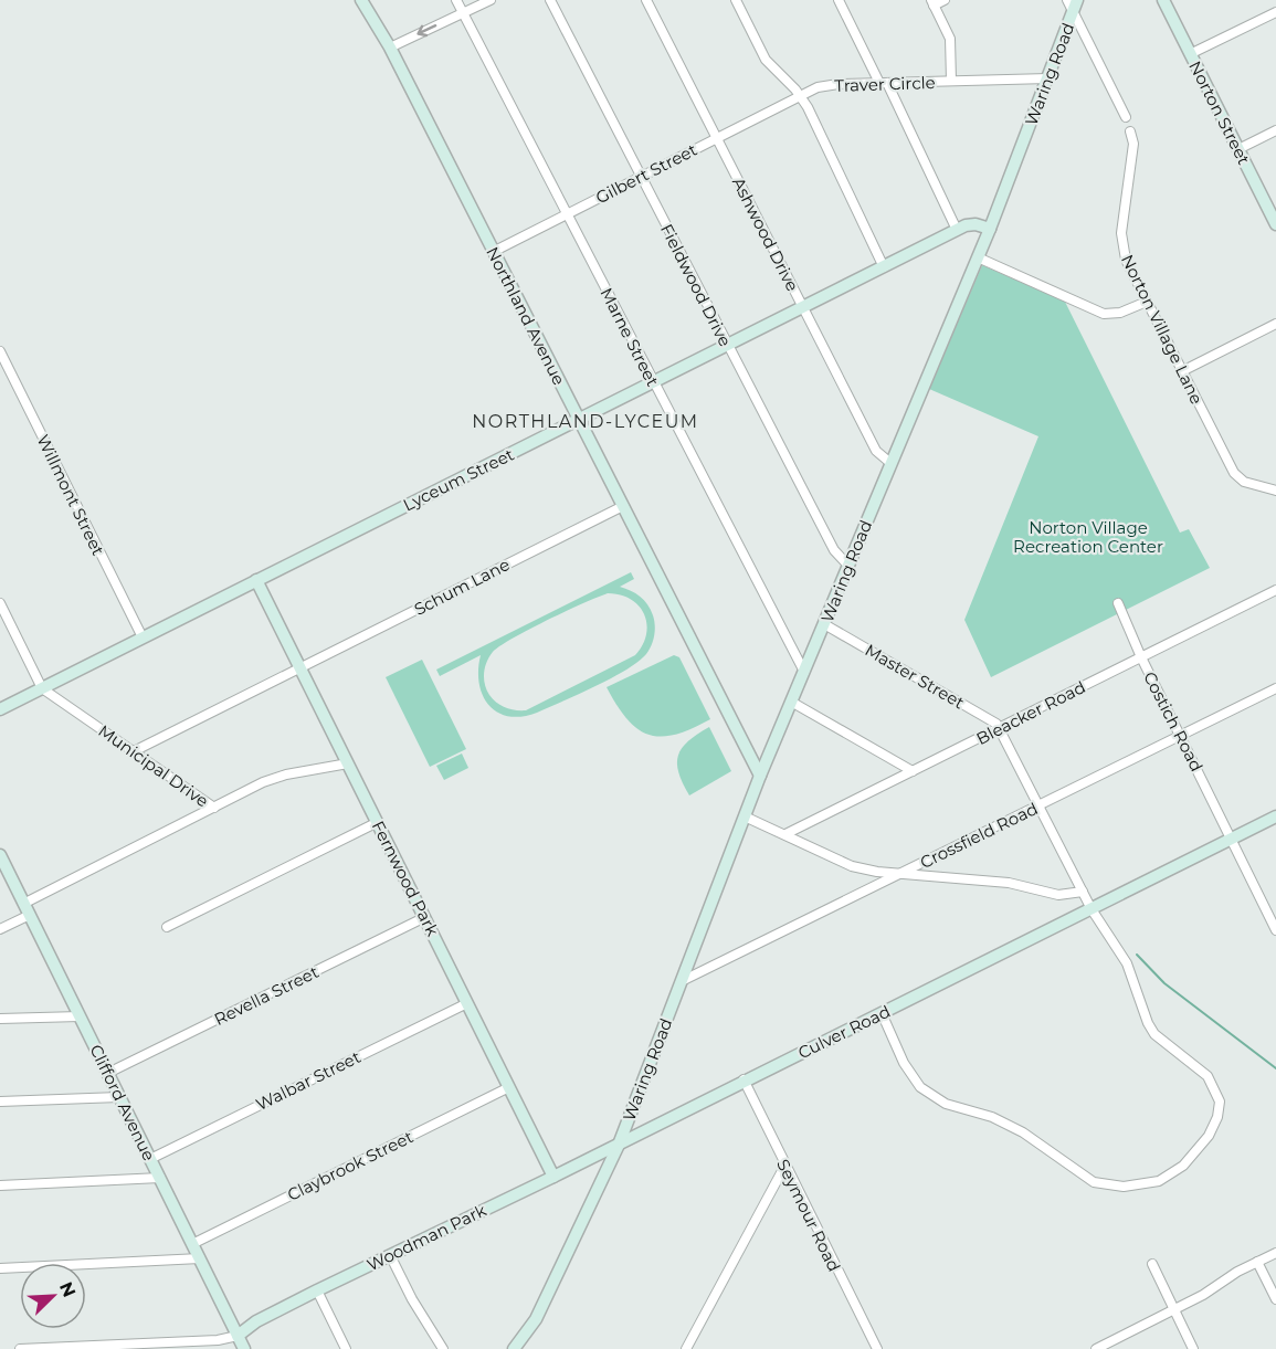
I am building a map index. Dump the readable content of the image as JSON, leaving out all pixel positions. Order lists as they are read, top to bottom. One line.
{"streets":{"street":["Waring Road","Traver Circle","Norton Street","Gilbert Street","Ashwood Drive","Fieldwood Drive","Northland Avenue","Norton Village Lane","Marne Street","Lyceum Street","Willmont Street","Schum Lane","Master Street","Bleacker Road","Costich Road","Municipal Drive","Crossfield Road","Fernwood Park","Revella Street","Culver Road","Walbar Street","Clifford Avenue","Claybrook Street","Seymour Road","Woodman Park"]},"crossings":[["Waring Road","Traver Circle"],["Waring Road","Ashwood Drive"],["Waring Road","Fieldwood Drive"],["Waring Road","Northland Avenue"],["Waring Road","Marne Street"],["Waring Road","Lyceum Street"],["Waring Road","Master Street"],["Waring Road","Crossfield Road"],["Waring Road","Culver Road"],["Waring Road","Woodman Park"],["Traver Circle","Gilbert Street"],["Gilbert Street","Ashwood Drive"],["Gilbert Street","Fieldwood Drive"],["Gilbert Street","Northland Avenue"],["Gilbert Street","Marne Street"],["Ashwood Drive","Lyceum Street"],["Fieldwood Drive","Lyceum Street"],["Northland Avenue","Lyceum Street"],["Northland Avenue","Schum Lane"],["Marne Street","Lyceum Street"],["Lyceum Street","Willmont Street"],["Lyceum Street","Municipal Drive"],["Lyceum Street","Fernwood Park"],["Schum Lane","Municipal Drive"],["Schum Lane","Fernwood Park"],["Master Street","Bleacker Road"],["Master Street","Crossfield Road"],["Master Street","Culver Road"],["Bleacker Road","Costich Road"],["Costich Road","Crossfield Road"],["Costich Road","Culver Road"],["Municipal Drive","Fernwood Park"],["Fernwood Park","Revella Street"],["Fernwood Park","Walbar Street"],["Fernwood Park","Claybrook Street"],["Fernwood Park","Woodman Park"],["Revella Street","Clifford Avenue"],["Culver Road","Seymour Road"],["Culver Road","Woodman Park"],["Walbar Street","Clifford Avenue"],["Clifford Avenue","Claybrook Street"],["Clifford Avenue","Woodman Park"]],"districts":["NORTHLAND-LYCEUM"],"parks":["Norton Village Recreation Center"],"north":"top right"}
